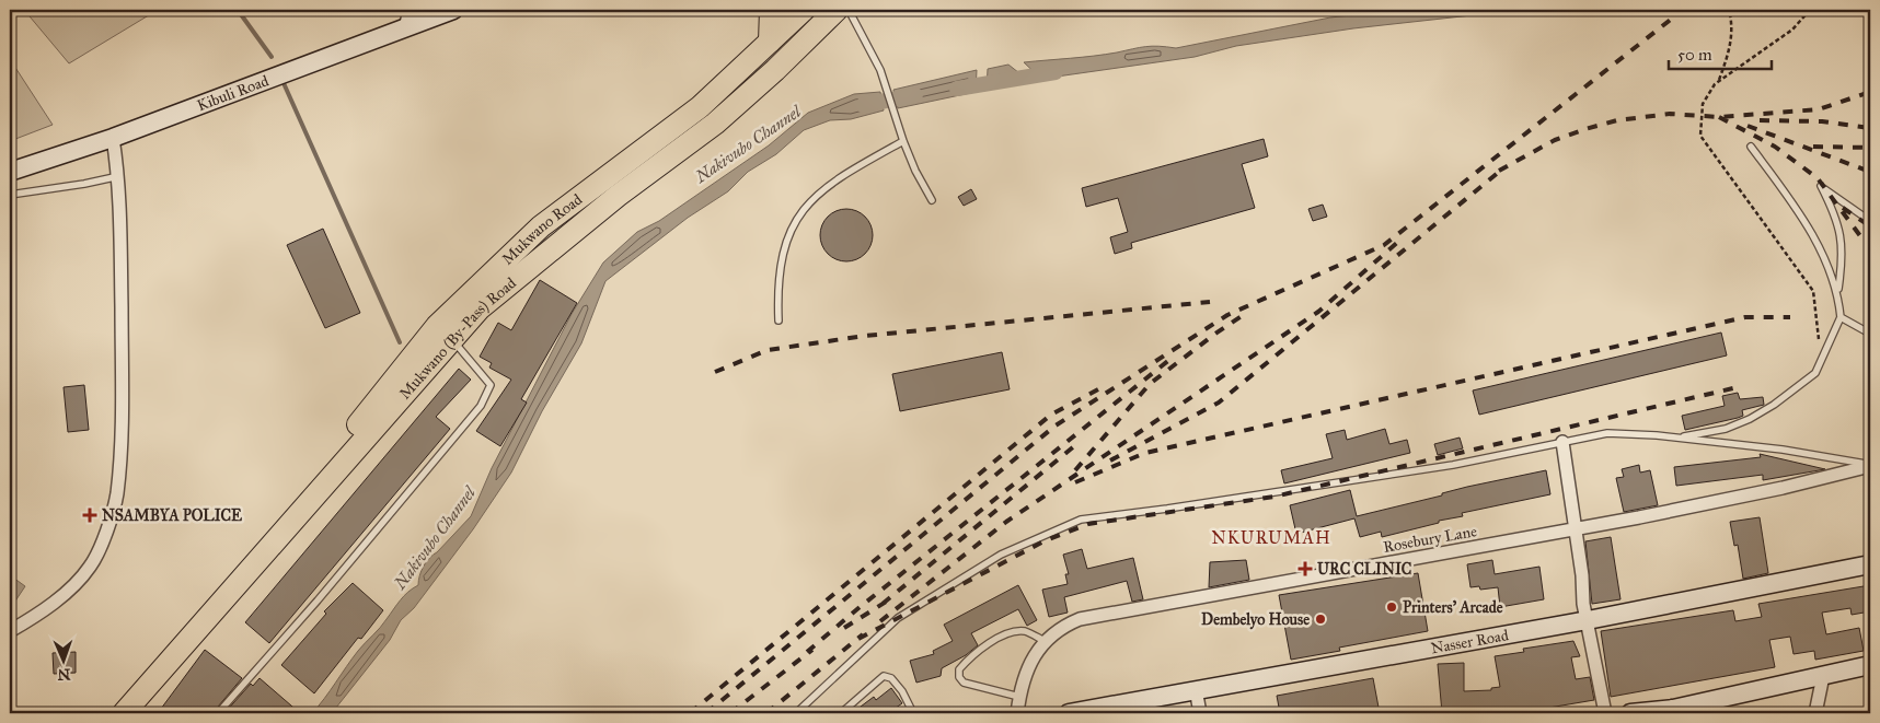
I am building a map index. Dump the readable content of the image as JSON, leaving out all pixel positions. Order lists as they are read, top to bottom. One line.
{"streets":{"highway":["Mukwano Road","Mukwano (By-Pass) Road"],"street":["Kibuli Road","Rosebury Lane","Nasser Road"]},"crossings":[["Mukwano Road","Mukwano (By-Pass) Road"]],"districts":["NKURUMAH"],"water":["Nakivubo Channel"],"places":{"health":["NSAMBYA POLICE","URC CLINIC"],"other":["Printers' Arcade","Dembelyo House"]},"scale_bar":"50 m","north":"bottom"}
